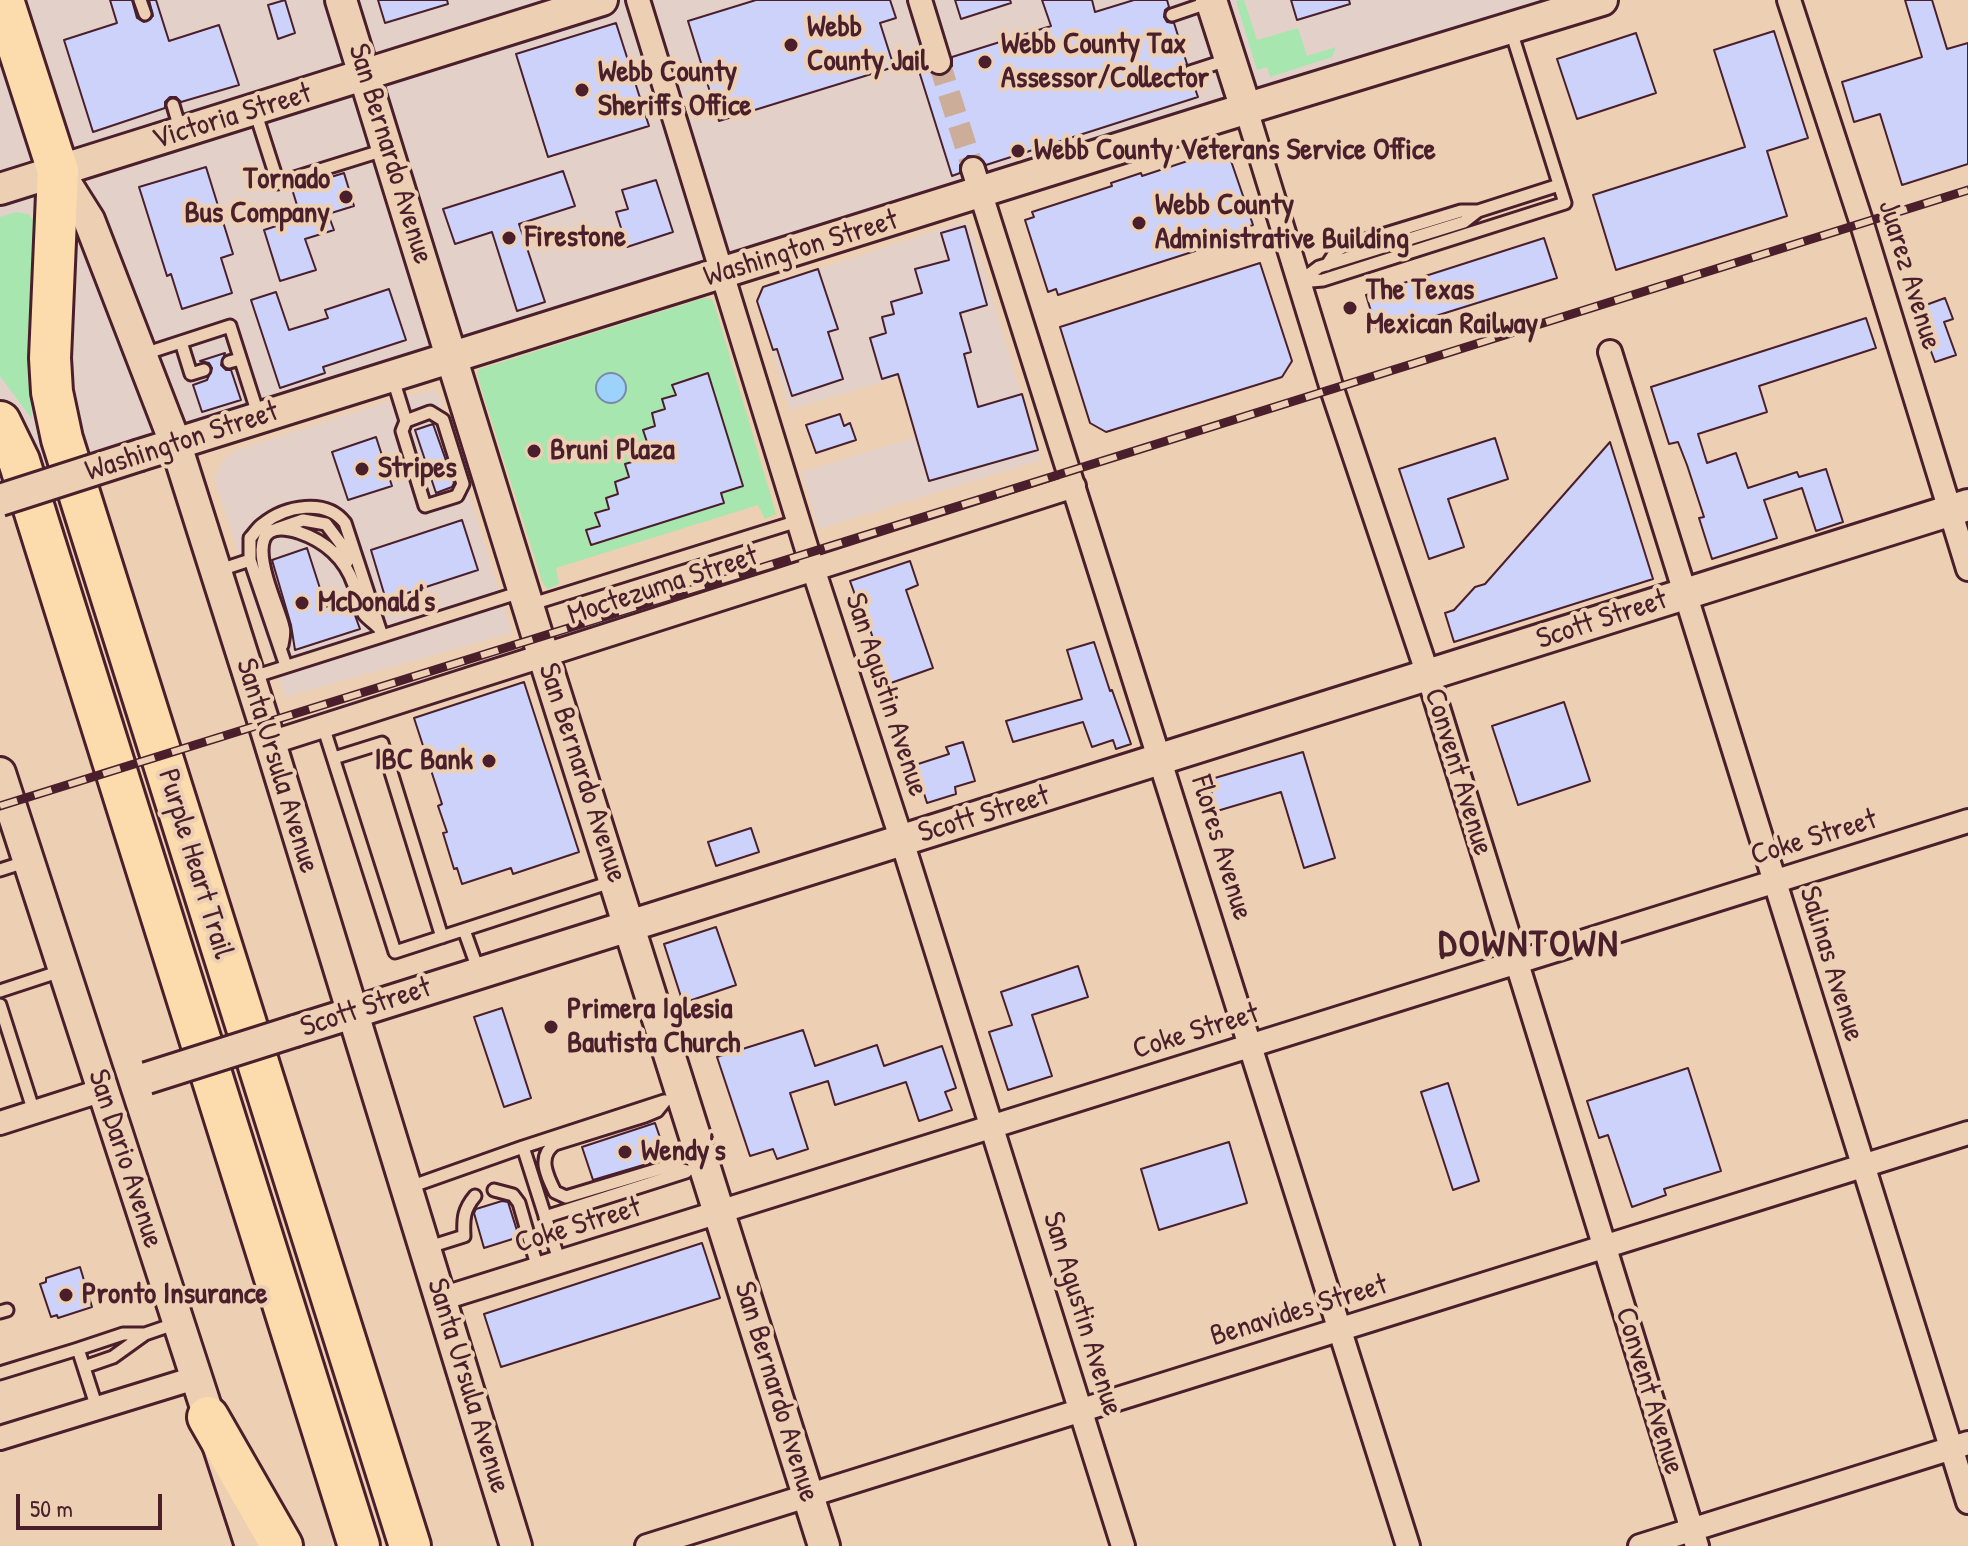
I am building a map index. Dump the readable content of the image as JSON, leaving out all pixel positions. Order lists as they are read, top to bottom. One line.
{"streets":{"highway":["Santa Ursula Avenue","Purple Heart Trail"],"main road":["Victoria Street","San Bernardo Avenue","Washington Street","Scott Street","Convent Avenue","San Dario Avenue"],"street":["Juarez Avenue","Moctezuma Street","San Agustin Avenue","Coke Street","Flores Avenue","Salinas Avenue","Benavides Street"]},"crossings":[["Victoria Street","San Bernardo Avenue"],["Victoria Street","Santa Ursula Avenue"],["Victoria Street","Purple Heart Trail"],["San Bernardo Avenue","Washington Street"],["San Bernardo Avenue","Moctezuma Street"],["San Bernardo Avenue","Scott Street"],["San Bernardo Avenue","Coke Street"],["San Bernardo Avenue","Benavides Street"],["Washington Street","San Agustin Avenue"],["Washington Street","Santa Ursula Avenue"],["Washington Street","Convent Avenue"],["Washington Street","Flores Avenue"],["Juarez Avenue","Scott Street"],["Moctezuma Street","San Agustin Avenue"],["Moctezuma Street","Santa Ursula Avenue"],["Moctezuma Street","Flores Avenue"],["Scott Street","San Agustin Avenue"],["Scott Street","Santa Ursula Avenue"],["Scott Street","Convent Avenue"],["Scott Street","Flores Avenue"],["Scott Street","Salinas Avenue"],["Scott Street","San Dario Avenue"],["San Agustin Avenue","Coke Street"],["San Agustin Avenue","Benavides Street"],["Santa Ursula Avenue","Coke Street"],["Santa Ursula Avenue","Purple Heart Trail"],["Convent Avenue","Coke Street"],["Convent Avenue","Benavides Street"],["Coke Street","Flores Avenue"],["Coke Street","Salinas Avenue"],["Flores Avenue","Benavides Street"],["Salinas Avenue","Benavides Street"]],"districts":["DOWNTOWN"],"places":["Webb County Jail","Webb County Tax Assessor/Collector","Webb County Sheriffs Office","Webb County Veterans Service Office","Tornado Bus Company","Webb County Administrative Building","Firestone","The Texas Mexican Railway","Bruni Plaza","Stripes","McDonald's","IBC Bank","Primera Iglesia Bautista Church","Wendy's","Pronto Insurance"],"scale_bar":"50 m"}
